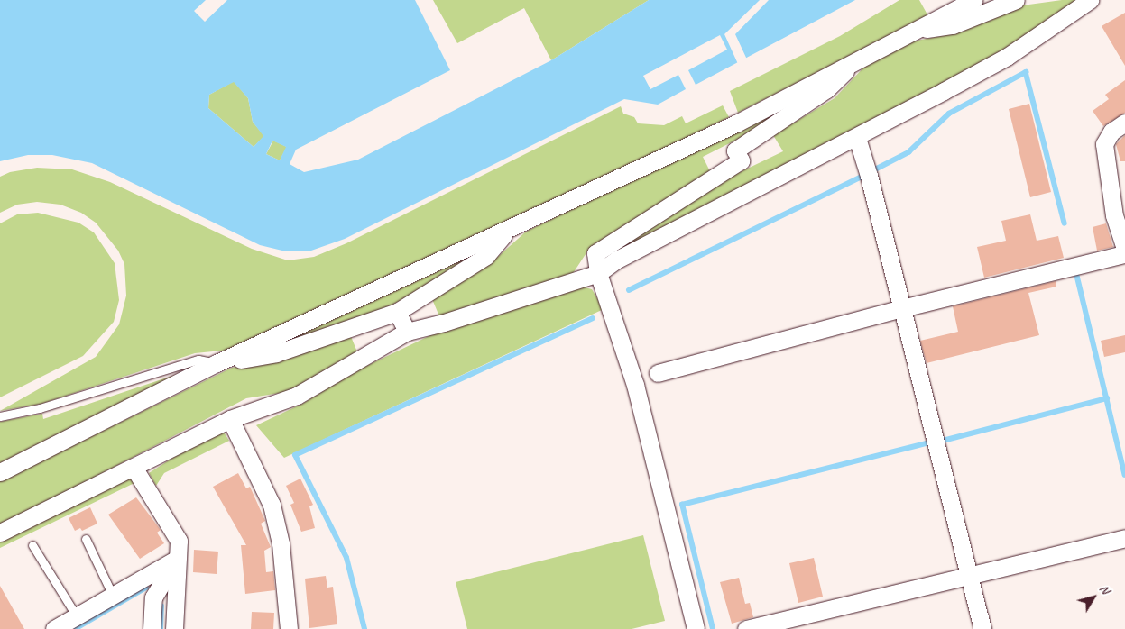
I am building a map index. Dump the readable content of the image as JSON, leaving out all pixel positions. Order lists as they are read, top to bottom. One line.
{"north":"top right"}
